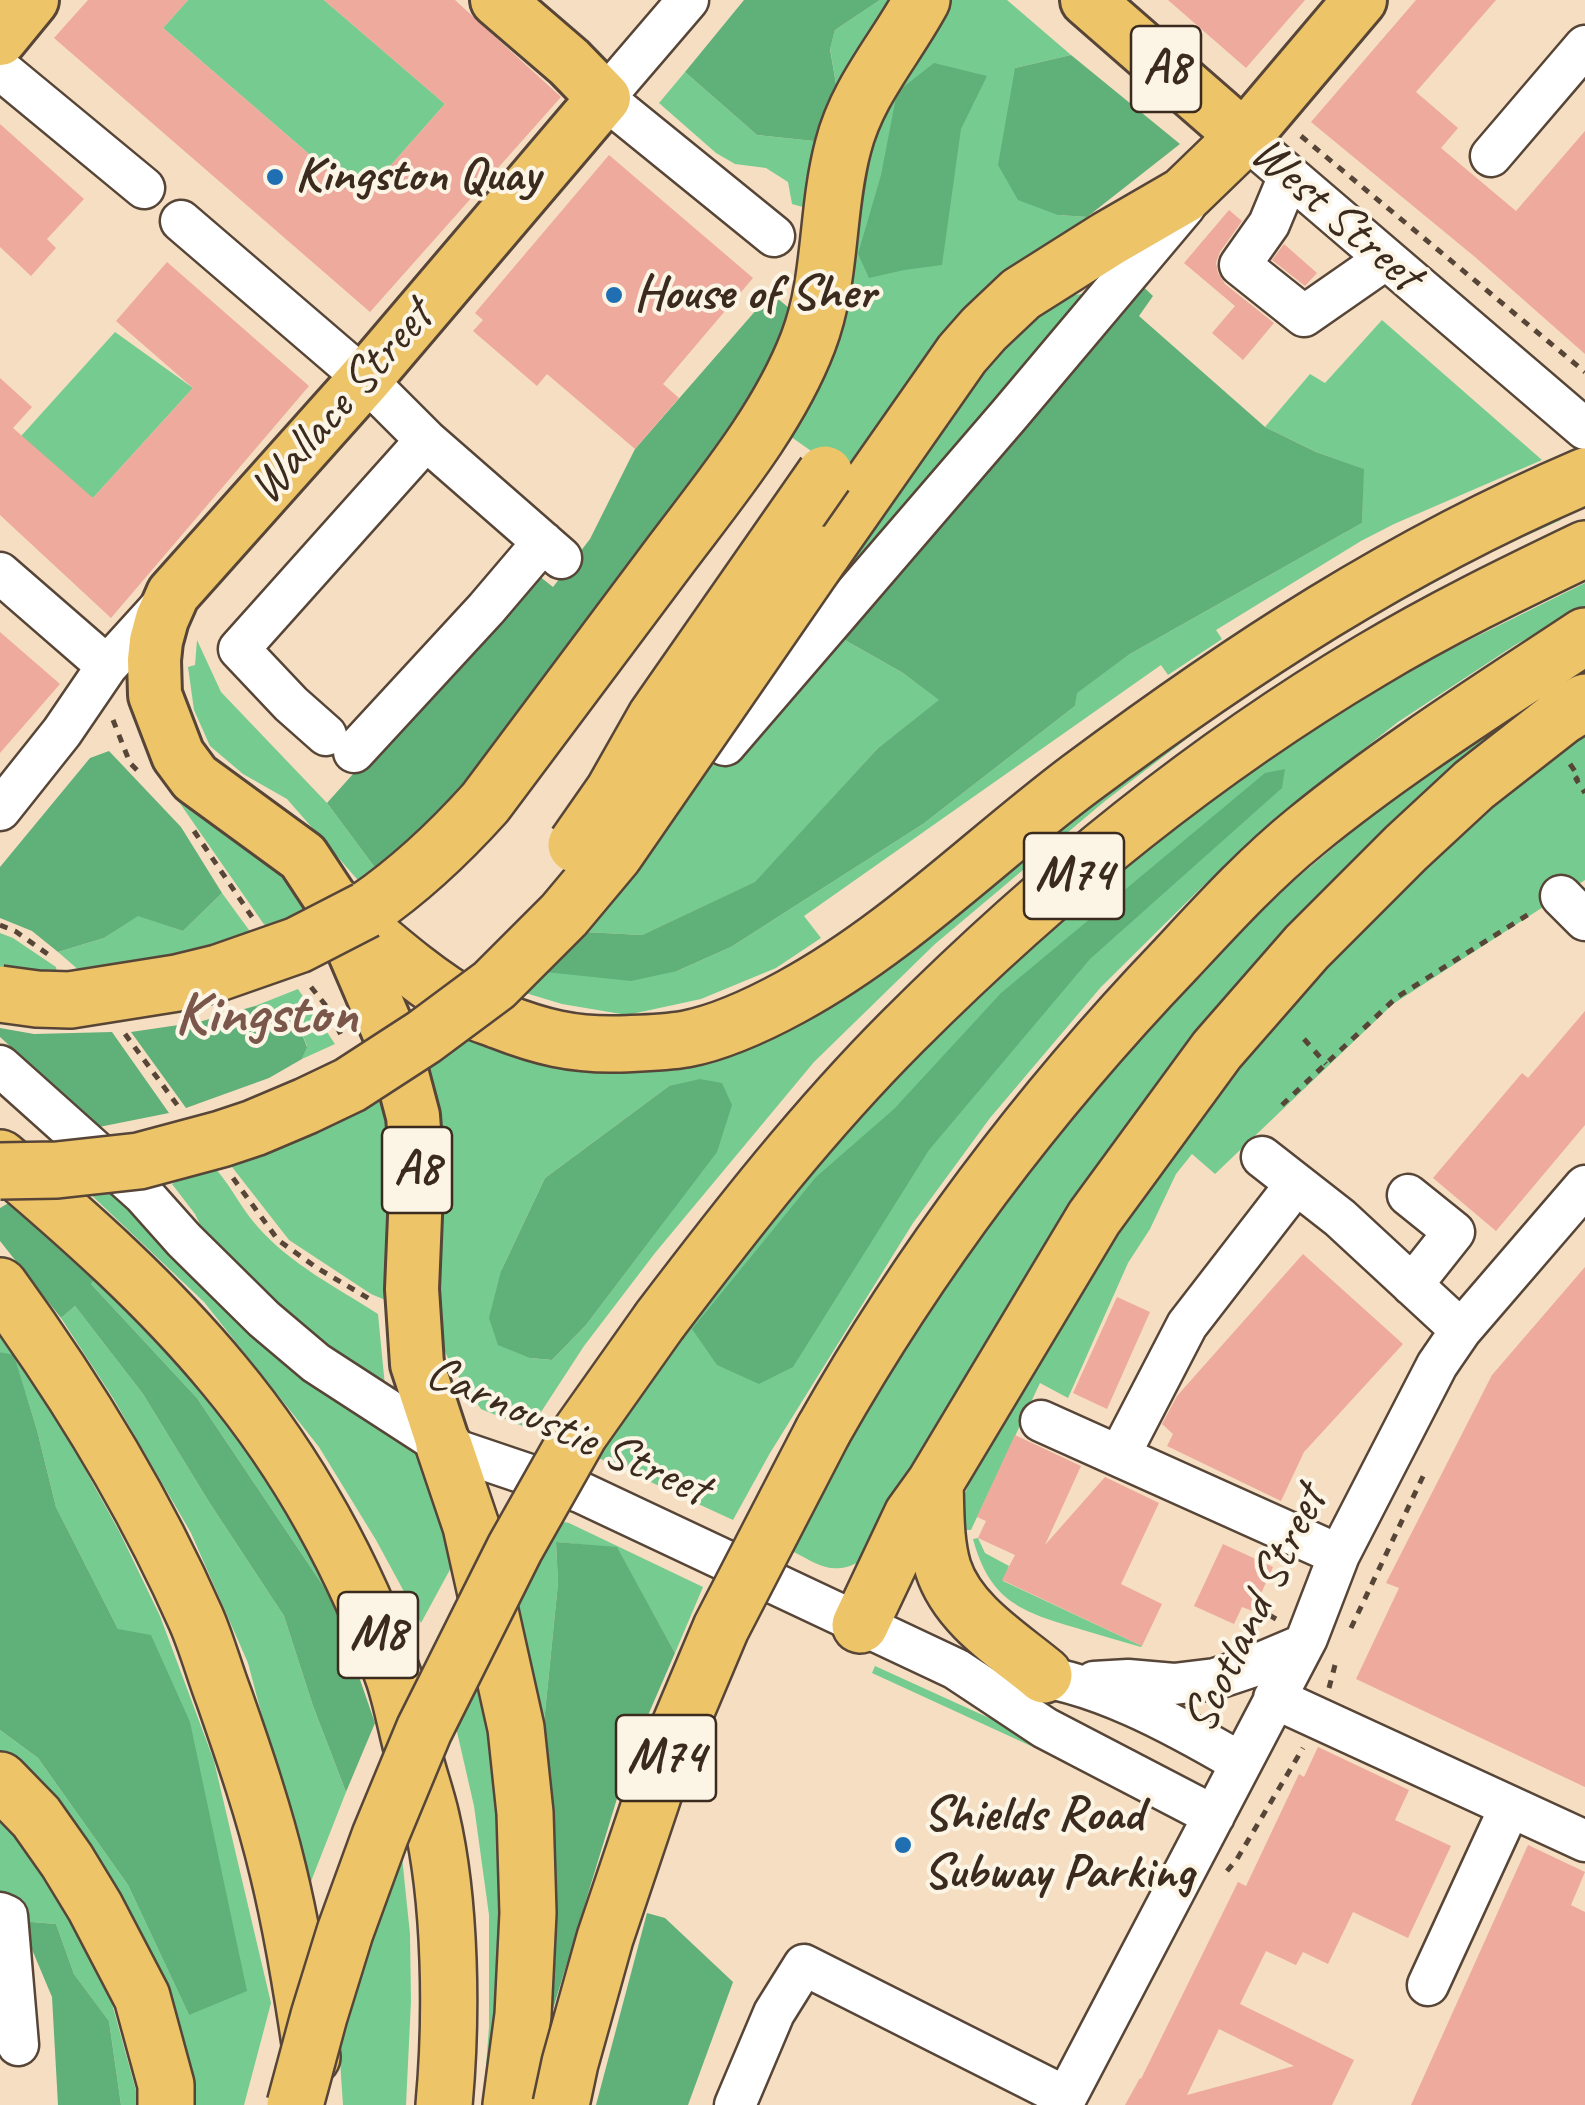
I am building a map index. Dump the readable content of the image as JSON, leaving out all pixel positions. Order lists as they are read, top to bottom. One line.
{"streets":{"highway":["M74","M8"],"main road":["A8","West Street","Wallace Street"],"street":["Carnoustie Street","Scotland Street"]},"crossings":[["A8","West Street"],["A8","Wallace Street"],["A8","M74"],["A8","Carnoustie Street"],["Carnoustie Street","Scotland Street"]],"districts":["Kingston"],"places":["Kingston Quay","House of Sher","Shields Road Subway Parking"]}
